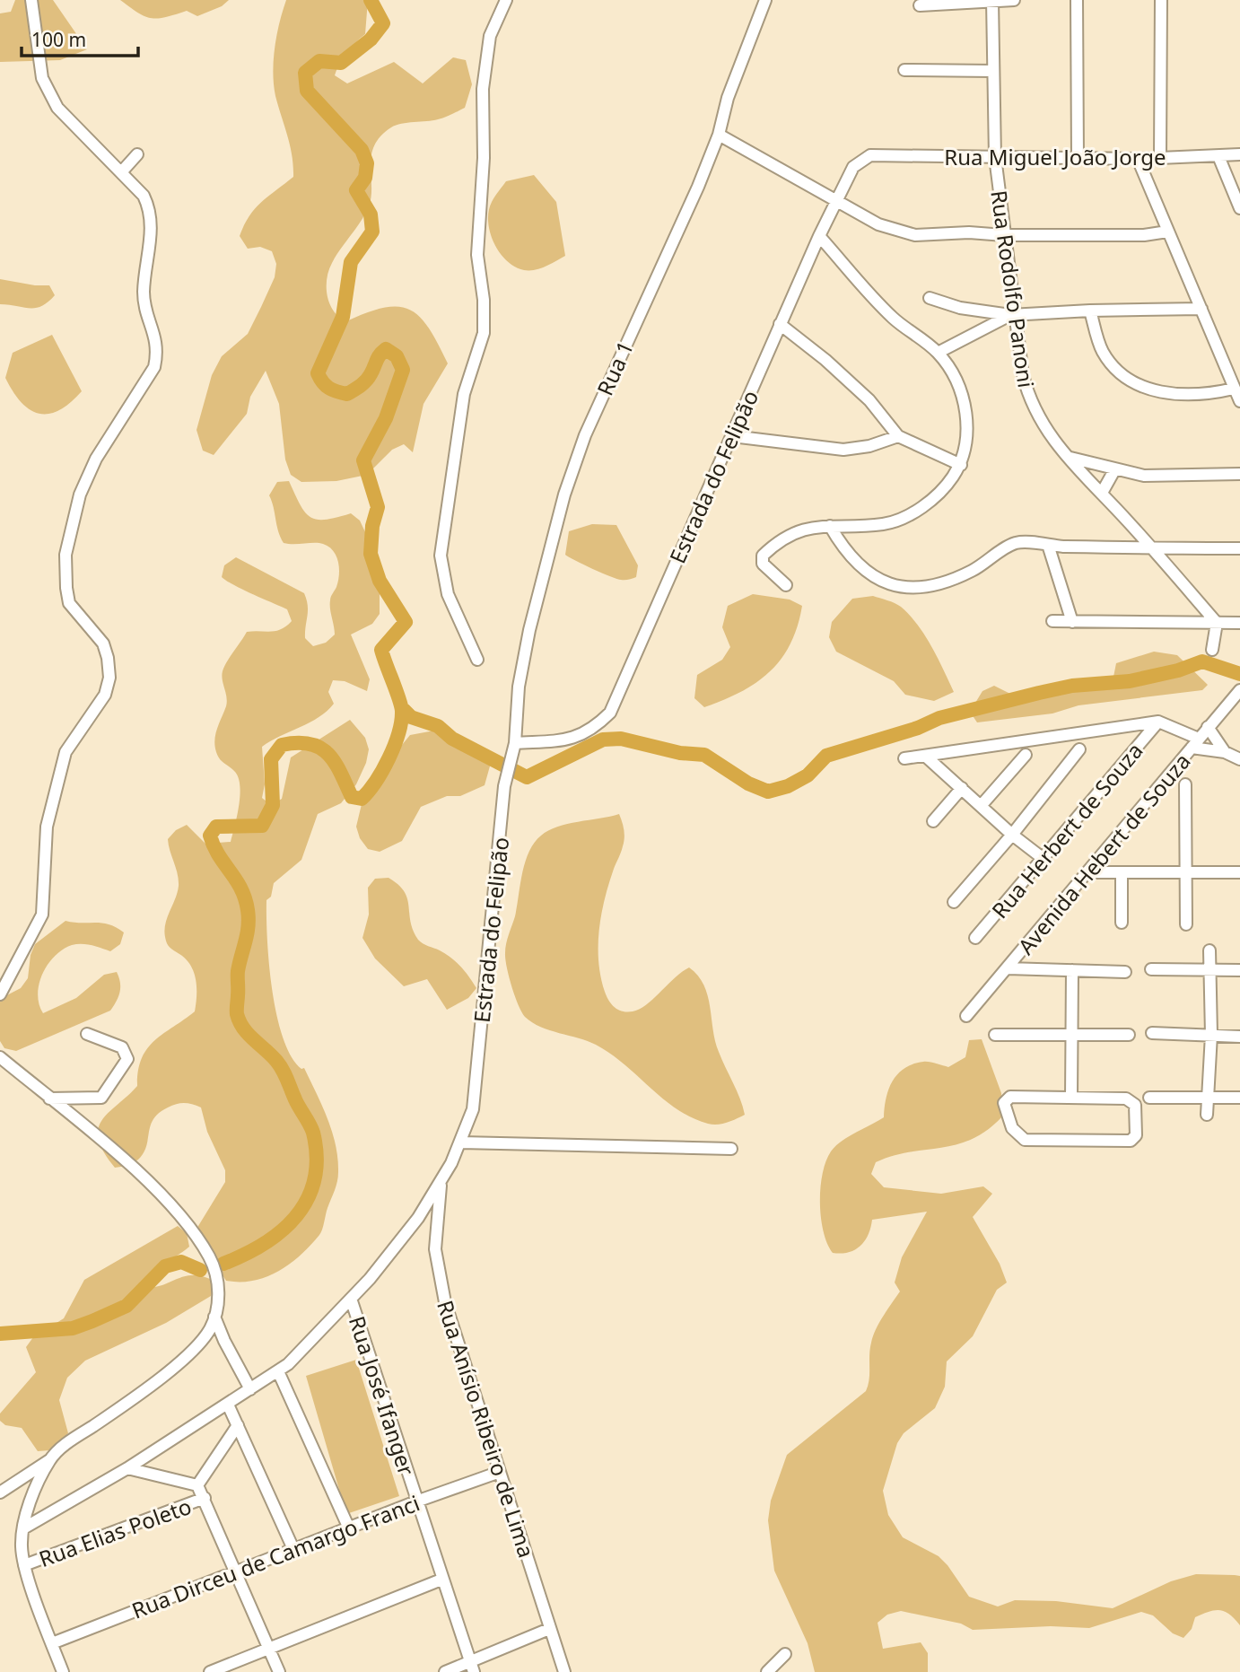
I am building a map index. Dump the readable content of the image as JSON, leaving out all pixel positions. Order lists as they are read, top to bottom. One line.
{"streets":{"street":["Rua Miguel João Jorge","Rua Rodolfo Panoni","Rua 1","Estrada do Felipão","Rua Herbert de Souza","Avenida Hebert de Souza","Rua José Ifanger","Rua Anísio Ribeiro de Lima","Rua Elias Poleto","Rua Dirceu de Camargo Franci"]},"crossings":[["Rua Miguel João Jorge","Rua Rodolfo Panoni"],["Rua Miguel João Jorge","Estrada do Felipão"],["Rua 1","Estrada do Felipão"],["Estrada do Felipão","Rua Anísio Ribeiro de Lima"],["Rua José Ifanger","Rua Dirceu de Camargo Franci"],["Rua Anísio Ribeiro de Lima","Rua Dirceu de Camargo Franci"],["Rua Elias Poleto","Rua Dirceu de Camargo Franci"]],"scale_bar":"100 m"}
